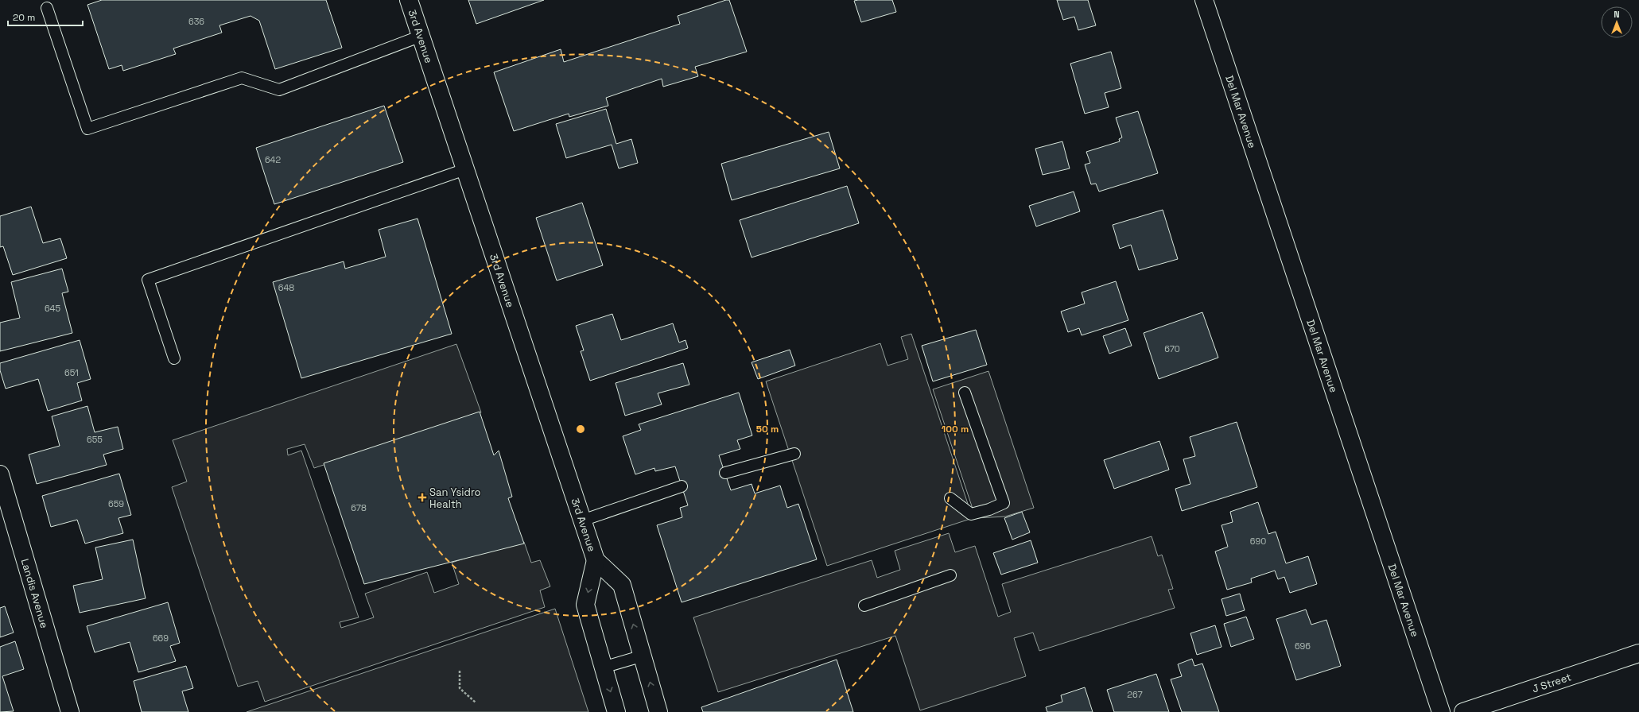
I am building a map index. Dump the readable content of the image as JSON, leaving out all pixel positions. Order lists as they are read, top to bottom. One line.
{"streets":{"street":["3rd Avenue","Del Mar Avenue","Landis Avenue","J Street"]},"places":{"health":["San Ysidro Health"]},"house_numbers":["636","642","648","645","670","651","655","659","678","690","669","696","267"],"scale_bar":"20 m","north":"top","rings":["50 m","100 m"]}
